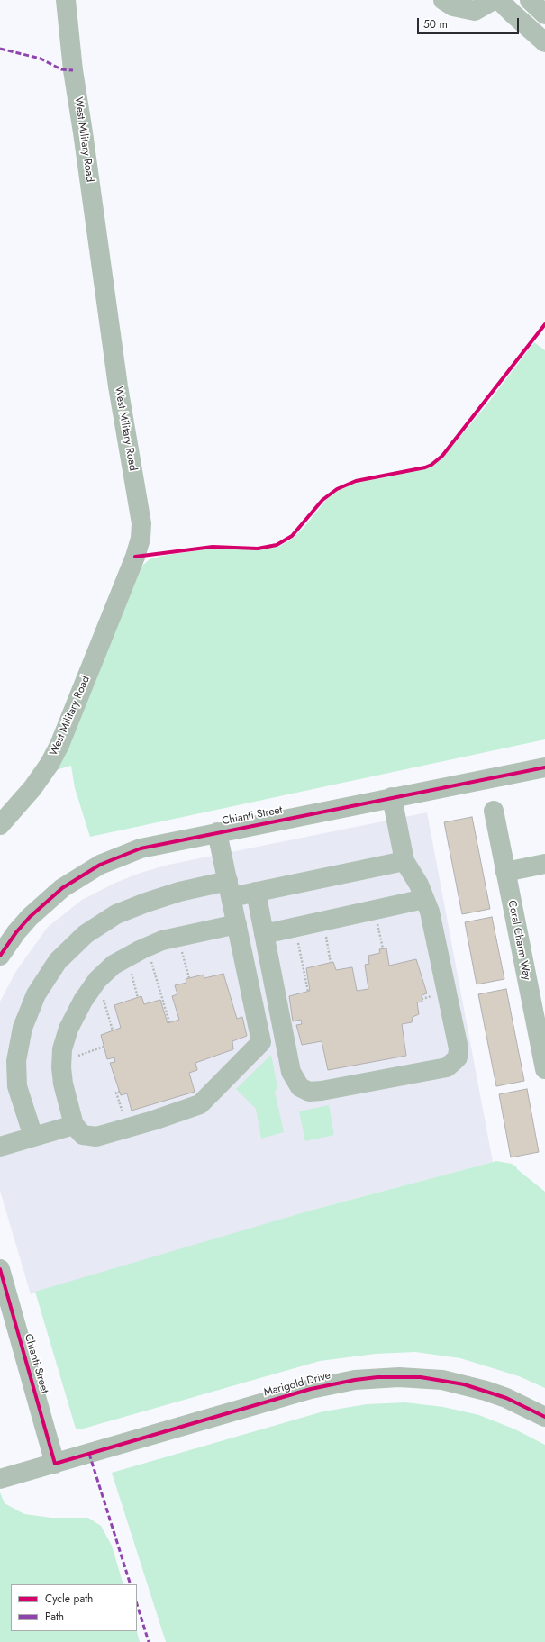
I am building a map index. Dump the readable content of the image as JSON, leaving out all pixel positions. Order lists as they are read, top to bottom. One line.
{"streets":{"street":["West Military Road","Chianti Street","Coral Charm Way","Marigold Drive"]},"crossings":[["Chianti Street","Marigold Drive"]],"legend":["Cycle path","Path"],"scale_bar":"50 m"}
